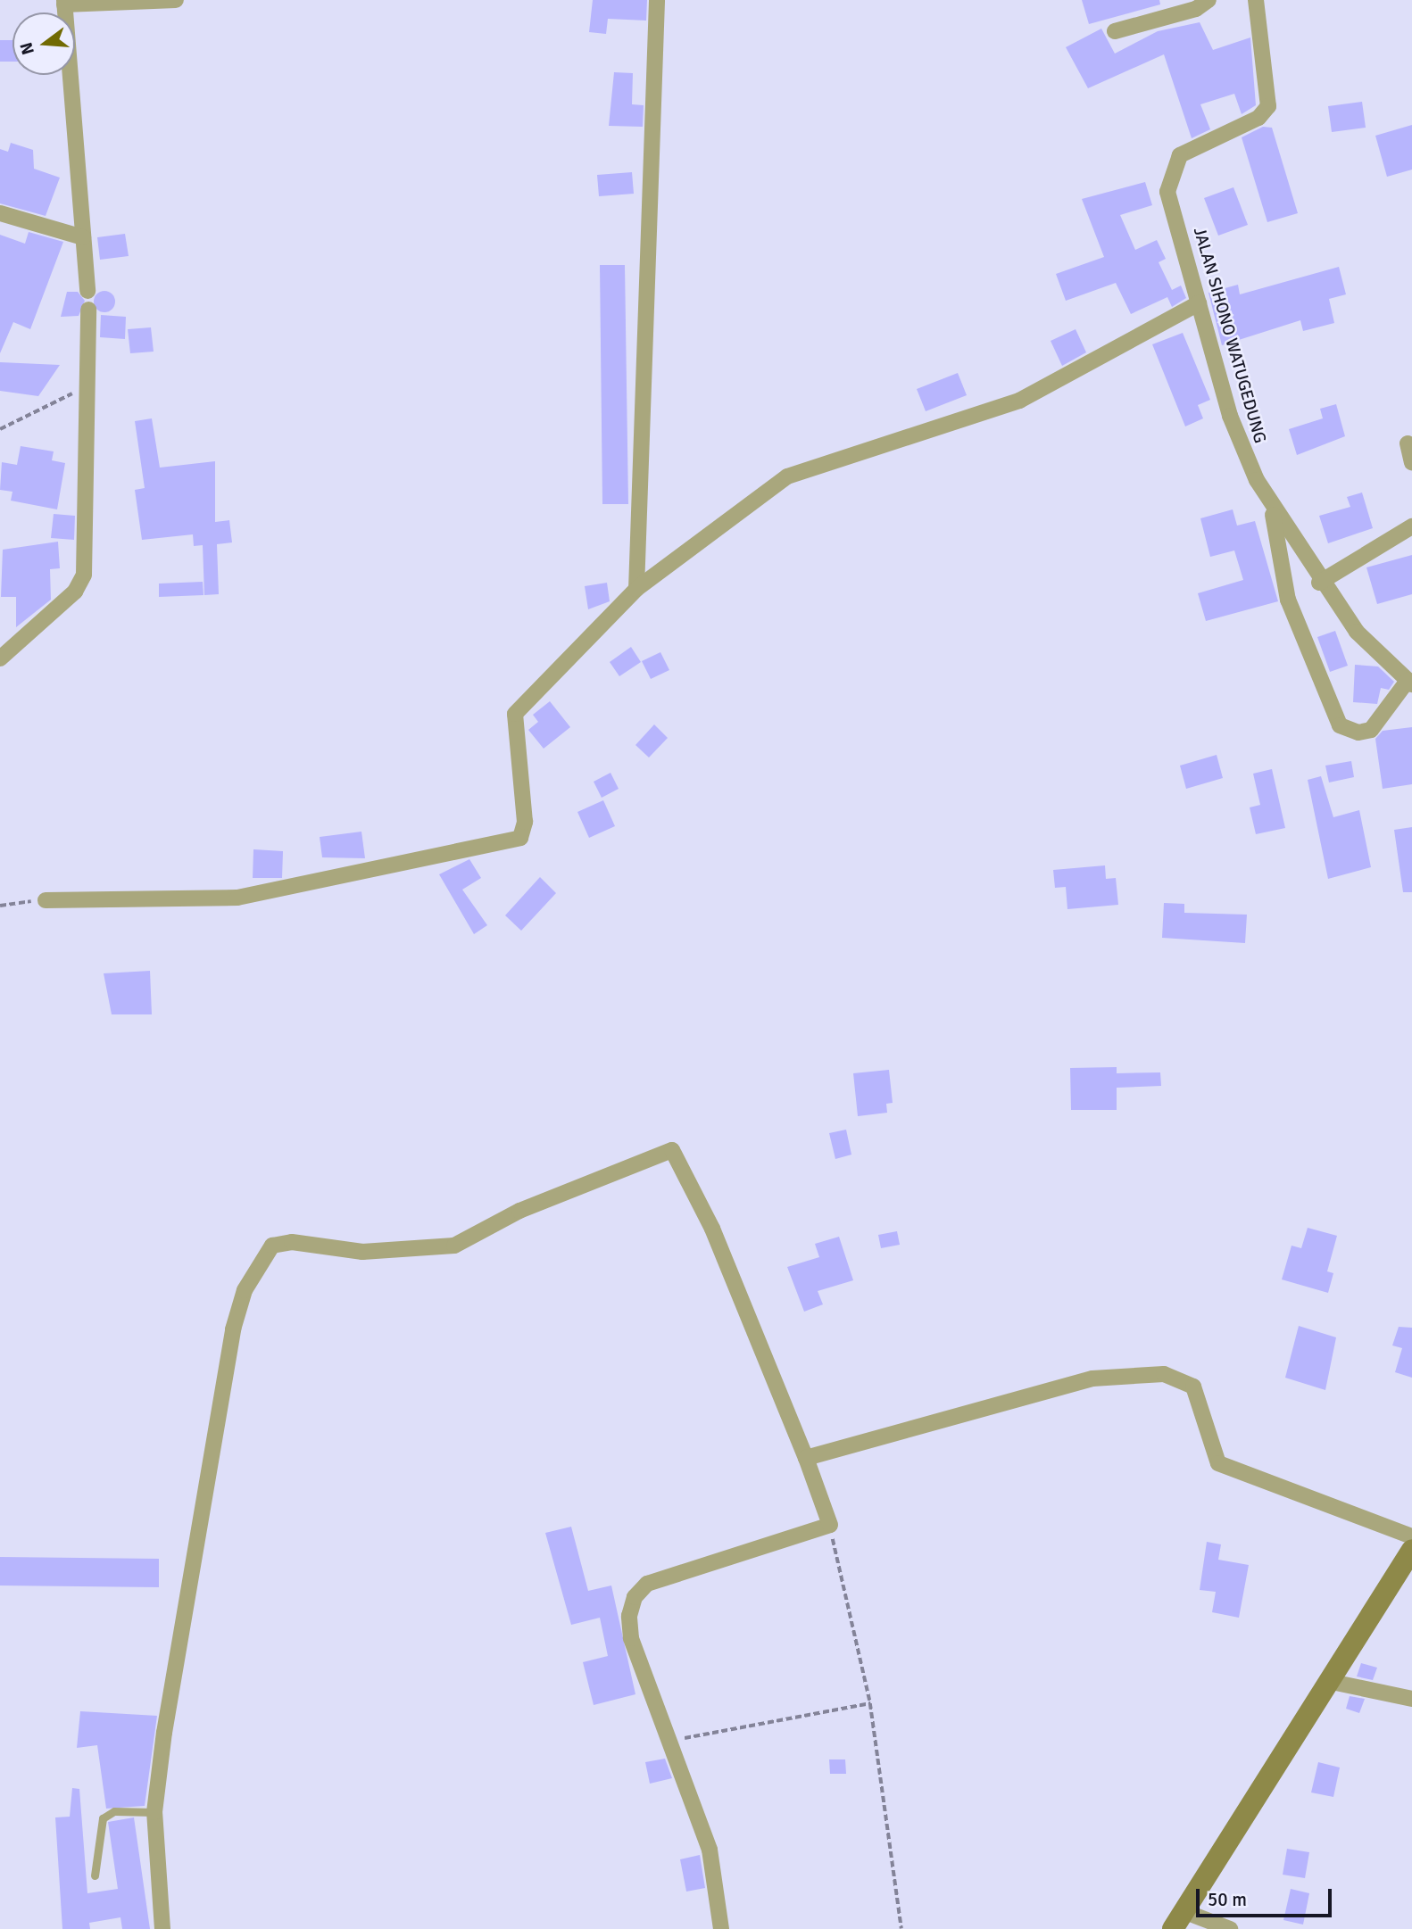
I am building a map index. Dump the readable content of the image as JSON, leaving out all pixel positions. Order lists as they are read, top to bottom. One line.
{"streets":{"street":["JALAN SIHONO WATUGEDUNG"]},"scale_bar":"50 m","north":"left"}
